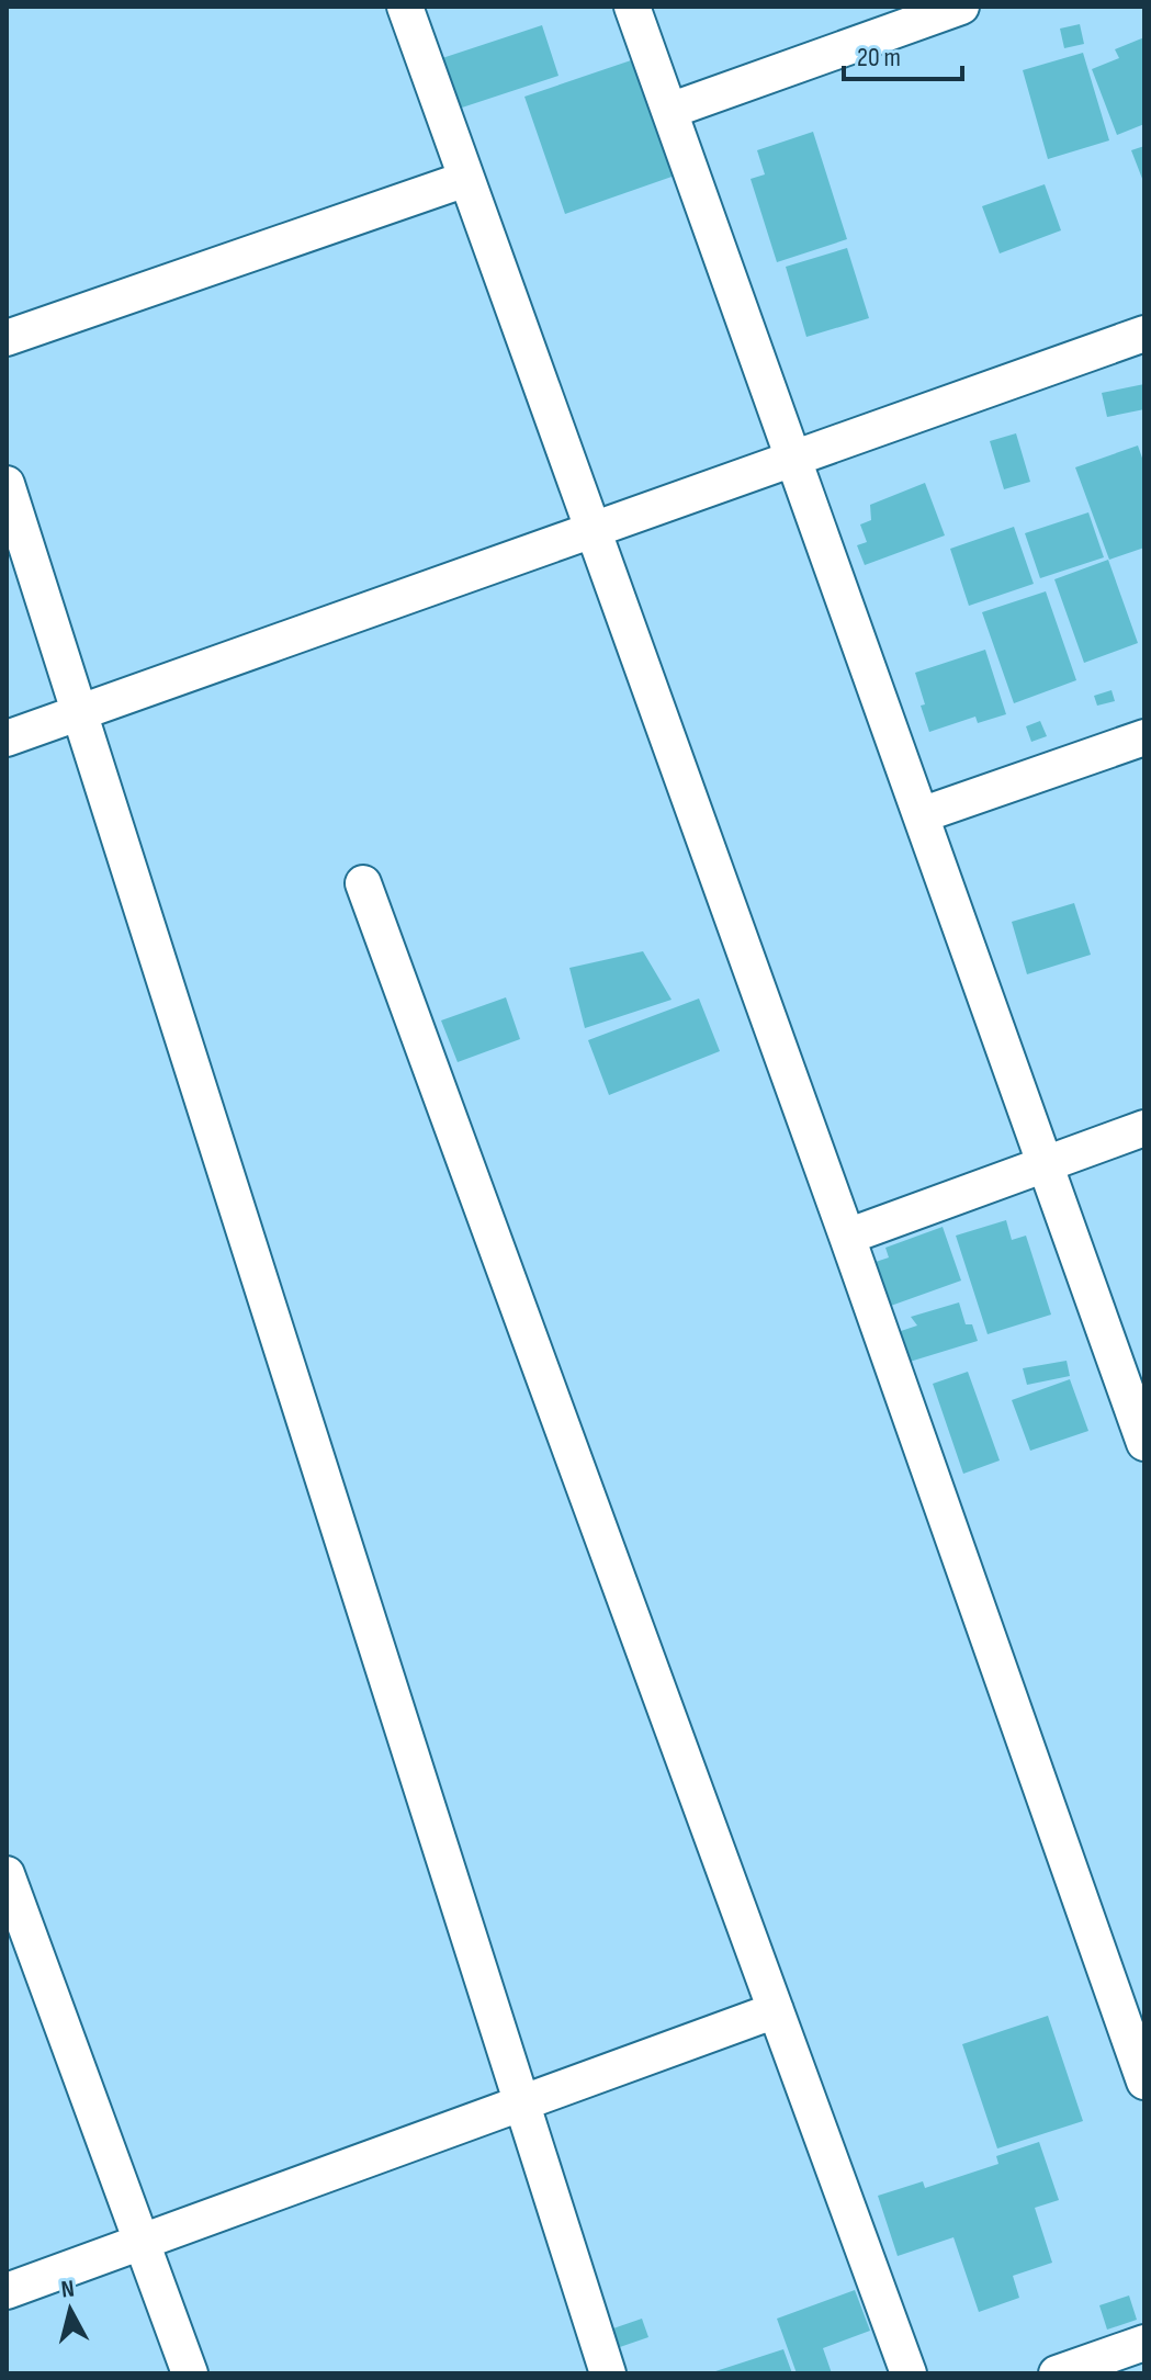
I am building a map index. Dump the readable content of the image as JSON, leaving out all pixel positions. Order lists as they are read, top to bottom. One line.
{"scale_bar":"20 m","north":"top"}
